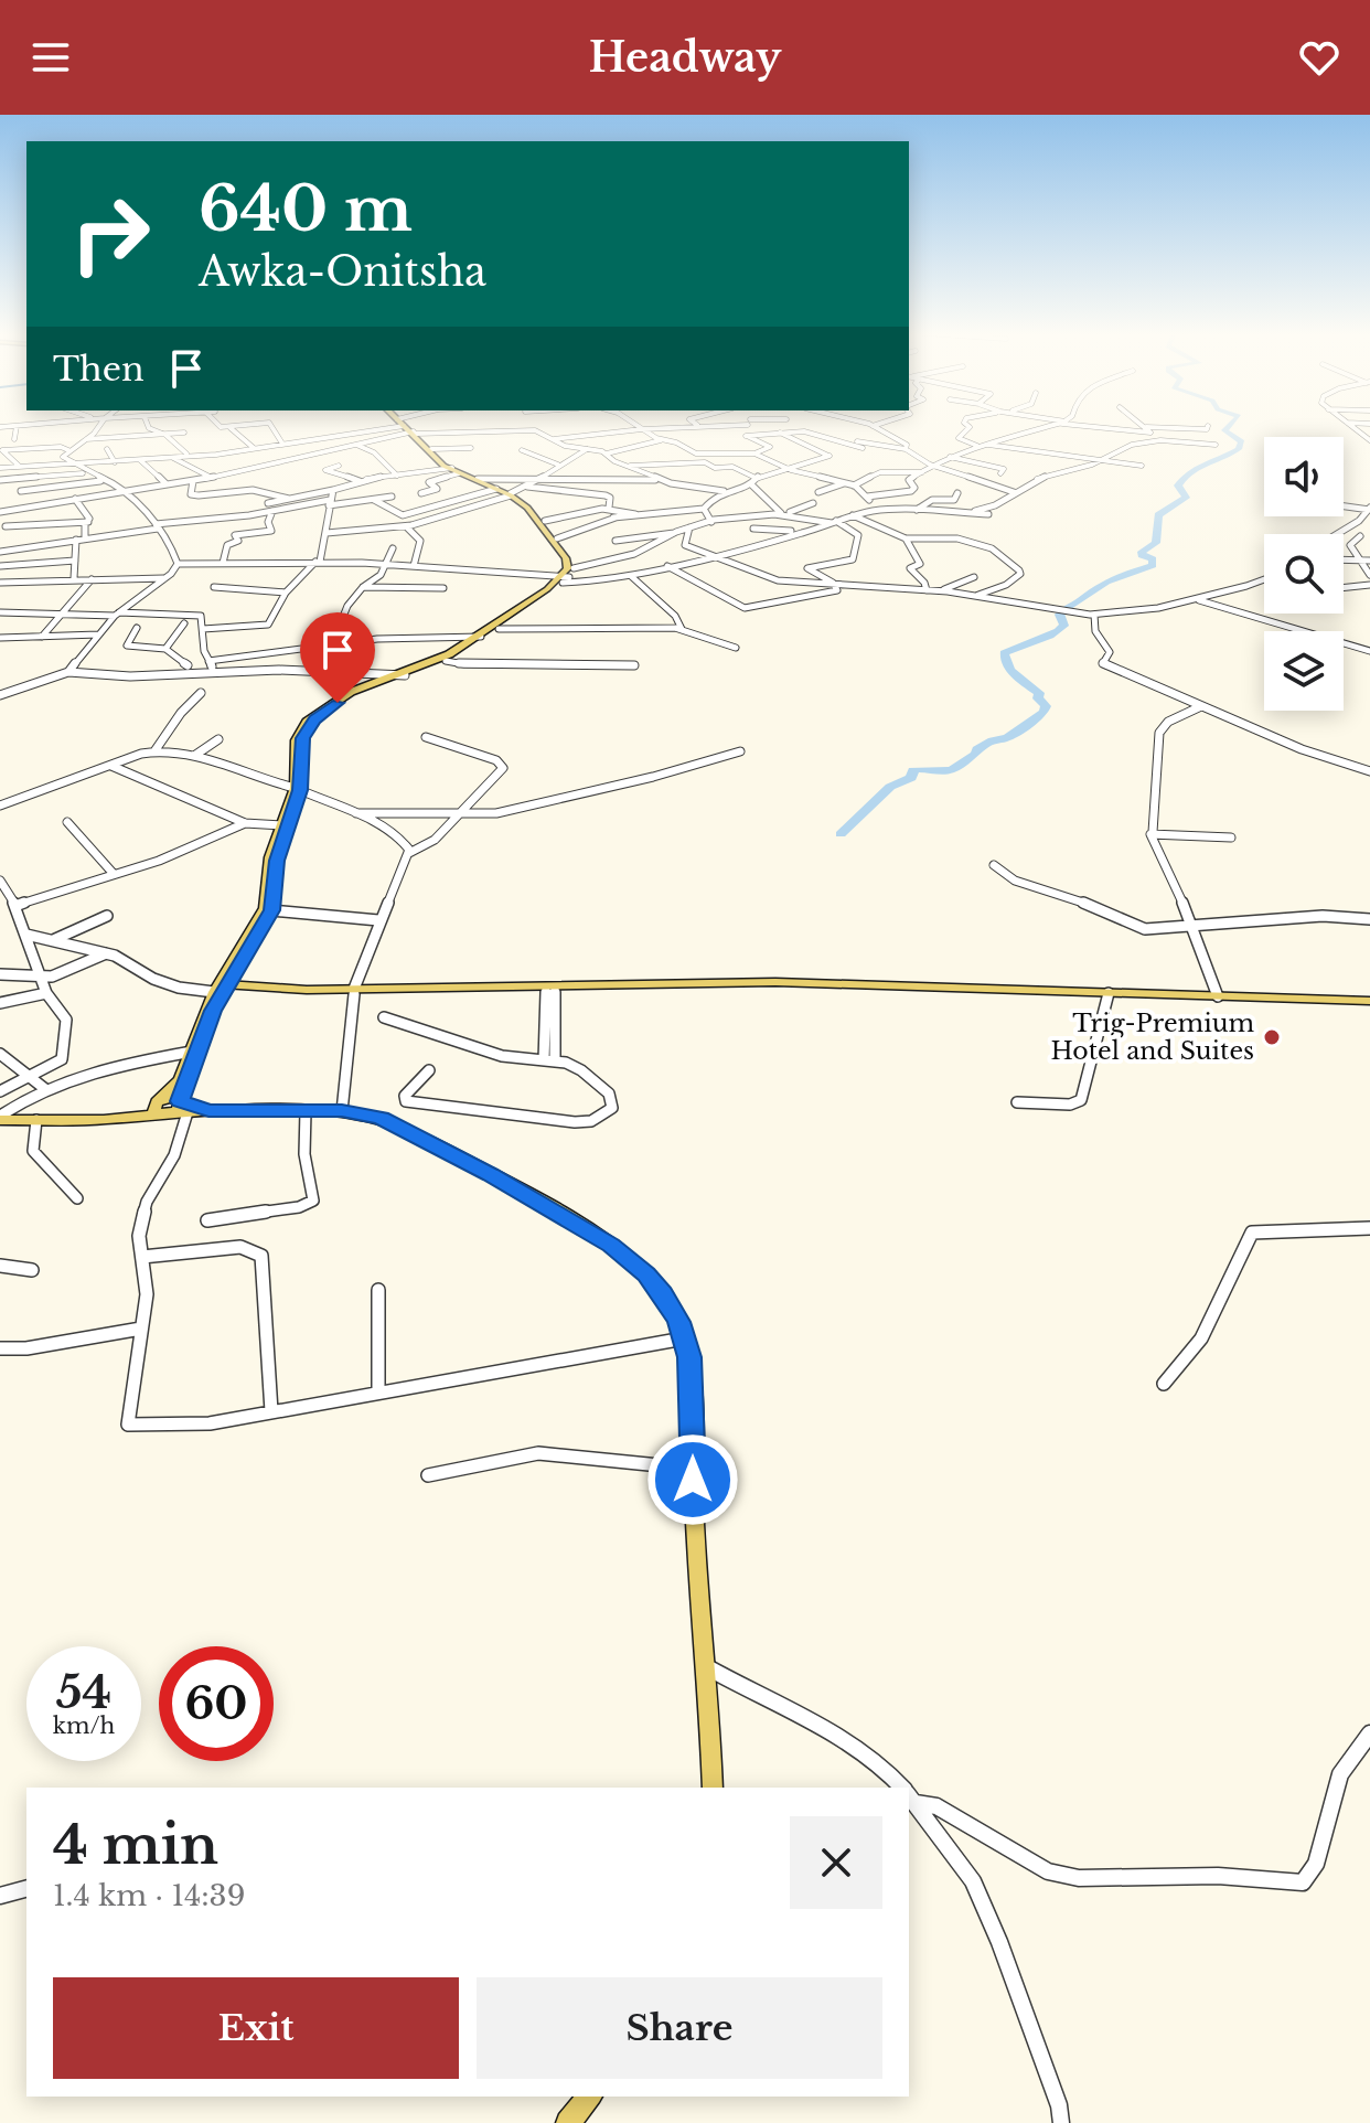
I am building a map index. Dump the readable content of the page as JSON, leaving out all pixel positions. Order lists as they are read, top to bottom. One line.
{"places":["Trig-Premium Hotel and Suites"],"page":{"header":"Headway","turn":["640 m","Awka-Onitsha"],"then":"Then","speed":"54 km/h","limit":"60","heading":["4 min","1.4 km · 14:39"],"buttons":["Exit","Share"]}}
